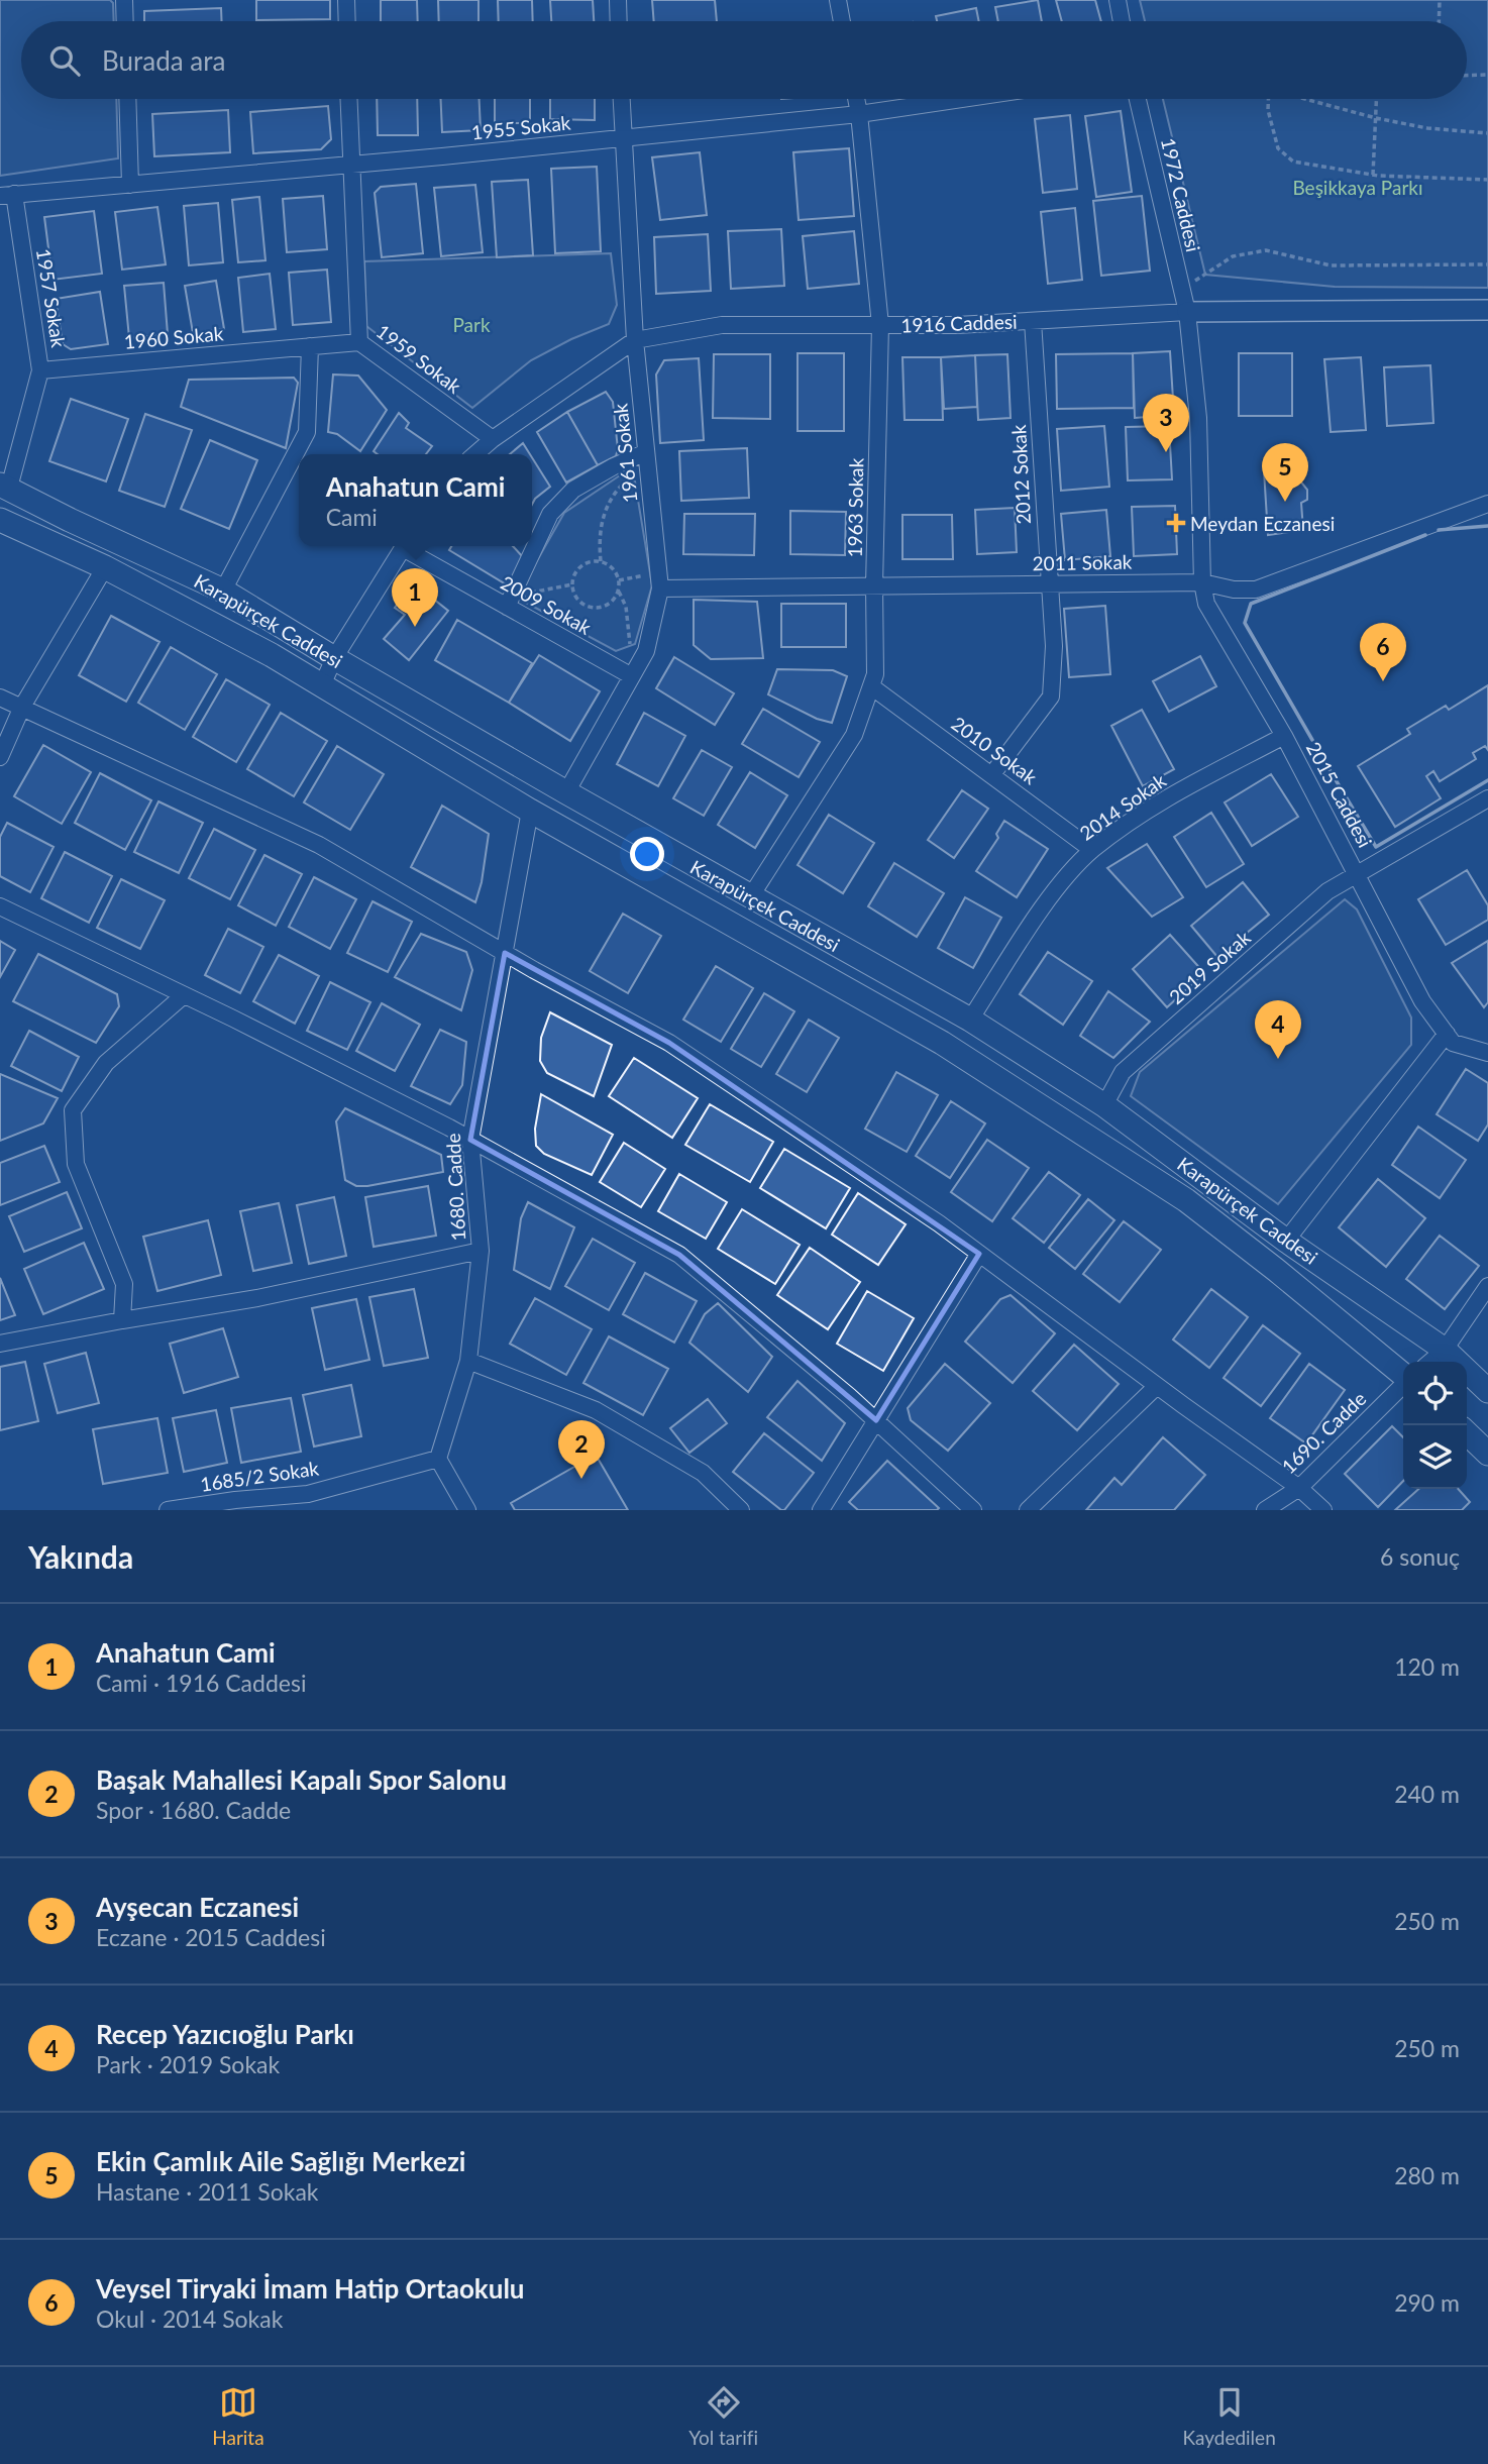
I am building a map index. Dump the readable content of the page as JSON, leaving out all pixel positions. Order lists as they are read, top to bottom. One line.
{"streets":{"main road":["Karapürçek Caddesi"],"street":["1955 Sokak","1972 Caddesi","1957 Sokak","1916 Caddesi","1960 Sokak","1959 Sokak","1961 Sokak","2012 Sokak","1963 Sokak","2011 Sokak","2009 Sokak","2010 Sokak","2015 Caddesi","2014 Sokak","2019 Sokak","1680. Cadde","1690. Cadde","1685/2 Sokak"]},"crossings":[["1955 Sokak","1957 Sokak"],["1955 Sokak","1959 Sokak"],["1955 Sokak","1961 Sokak"],["1955 Sokak","1963 Sokak"],["1972 Caddesi","1916 Caddesi"],["1972 Caddesi","2015 Caddesi"],["1957 Sokak","1960 Sokak"],["1957 Sokak","Karapürçek Caddesi"],["1916 Caddesi","1959 Sokak"],["1916 Caddesi","1961 Sokak"],["1916 Caddesi","2012 Sokak"],["1916 Caddesi","1963 Sokak"],["1916 Caddesi","2015 Caddesi"],["1960 Sokak","1959 Sokak"],["1961 Sokak","2011 Sokak"],["1961 Sokak","2009 Sokak"],["1961 Sokak","Karapürçek Caddesi"],["2012 Sokak","2011 Sokak"],["2012 Sokak","2010 Sokak"],["1963 Sokak","2011 Sokak"],["1963 Sokak","Karapürçek Caddesi"],["1963 Sokak","2010 Sokak"],["2011 Sokak","2015 Caddesi"],["Karapürçek Caddesi","2014 Sokak"],["Karapürçek Caddesi","2019 Sokak"],["Karapürçek Caddesi","1680. Cadde"],["2010 Sokak","2014 Sokak"],["2015 Caddesi","2014 Sokak"],["2015 Caddesi","2019 Sokak"],["1680. Cadde","1685/2 Sokak"]],"parks":["Beşikkaya Parkı","Park"],"places":{"health":["Meydan Eczanesi"]},"page":{"search":"Burada ara","pins":["3","5","1","6","4","2"],"popup":["Anahatun Cami","Cami"],"heading":["Yakında","6 sonuç"],"list":[{"mark":"1","name":"Anahatun Cami","note":"Cami · 1916 Caddesi","value":"120 m"},{"mark":"2","name":"Başak Mahallesi Kapalı Spor Salonu","note":"Spor · 1680. Cadde","value":"240 m"},{"mark":"3","name":"Ayşecan Eczanesi","note":"Eczane · 2015 Caddesi","value":"250 m"},{"mark":"4","name":"Recep Yazıcıoğlu Parkı","note":"Park · 2019 Sokak","value":"250 m"},{"mark":"5","name":"Ekin Çamlık Aile Sağlığı Merkezi","note":"Hastane · 2011 Sokak","value":"280 m"},{"mark":"6","name":"Veysel Tiryaki İmam Hatip Ortaokulu","note":"Okul · 2014 Sokak","value":"290 m"}],"nav":["Harita","Yol tarifi","Kaydedilen"]}}
